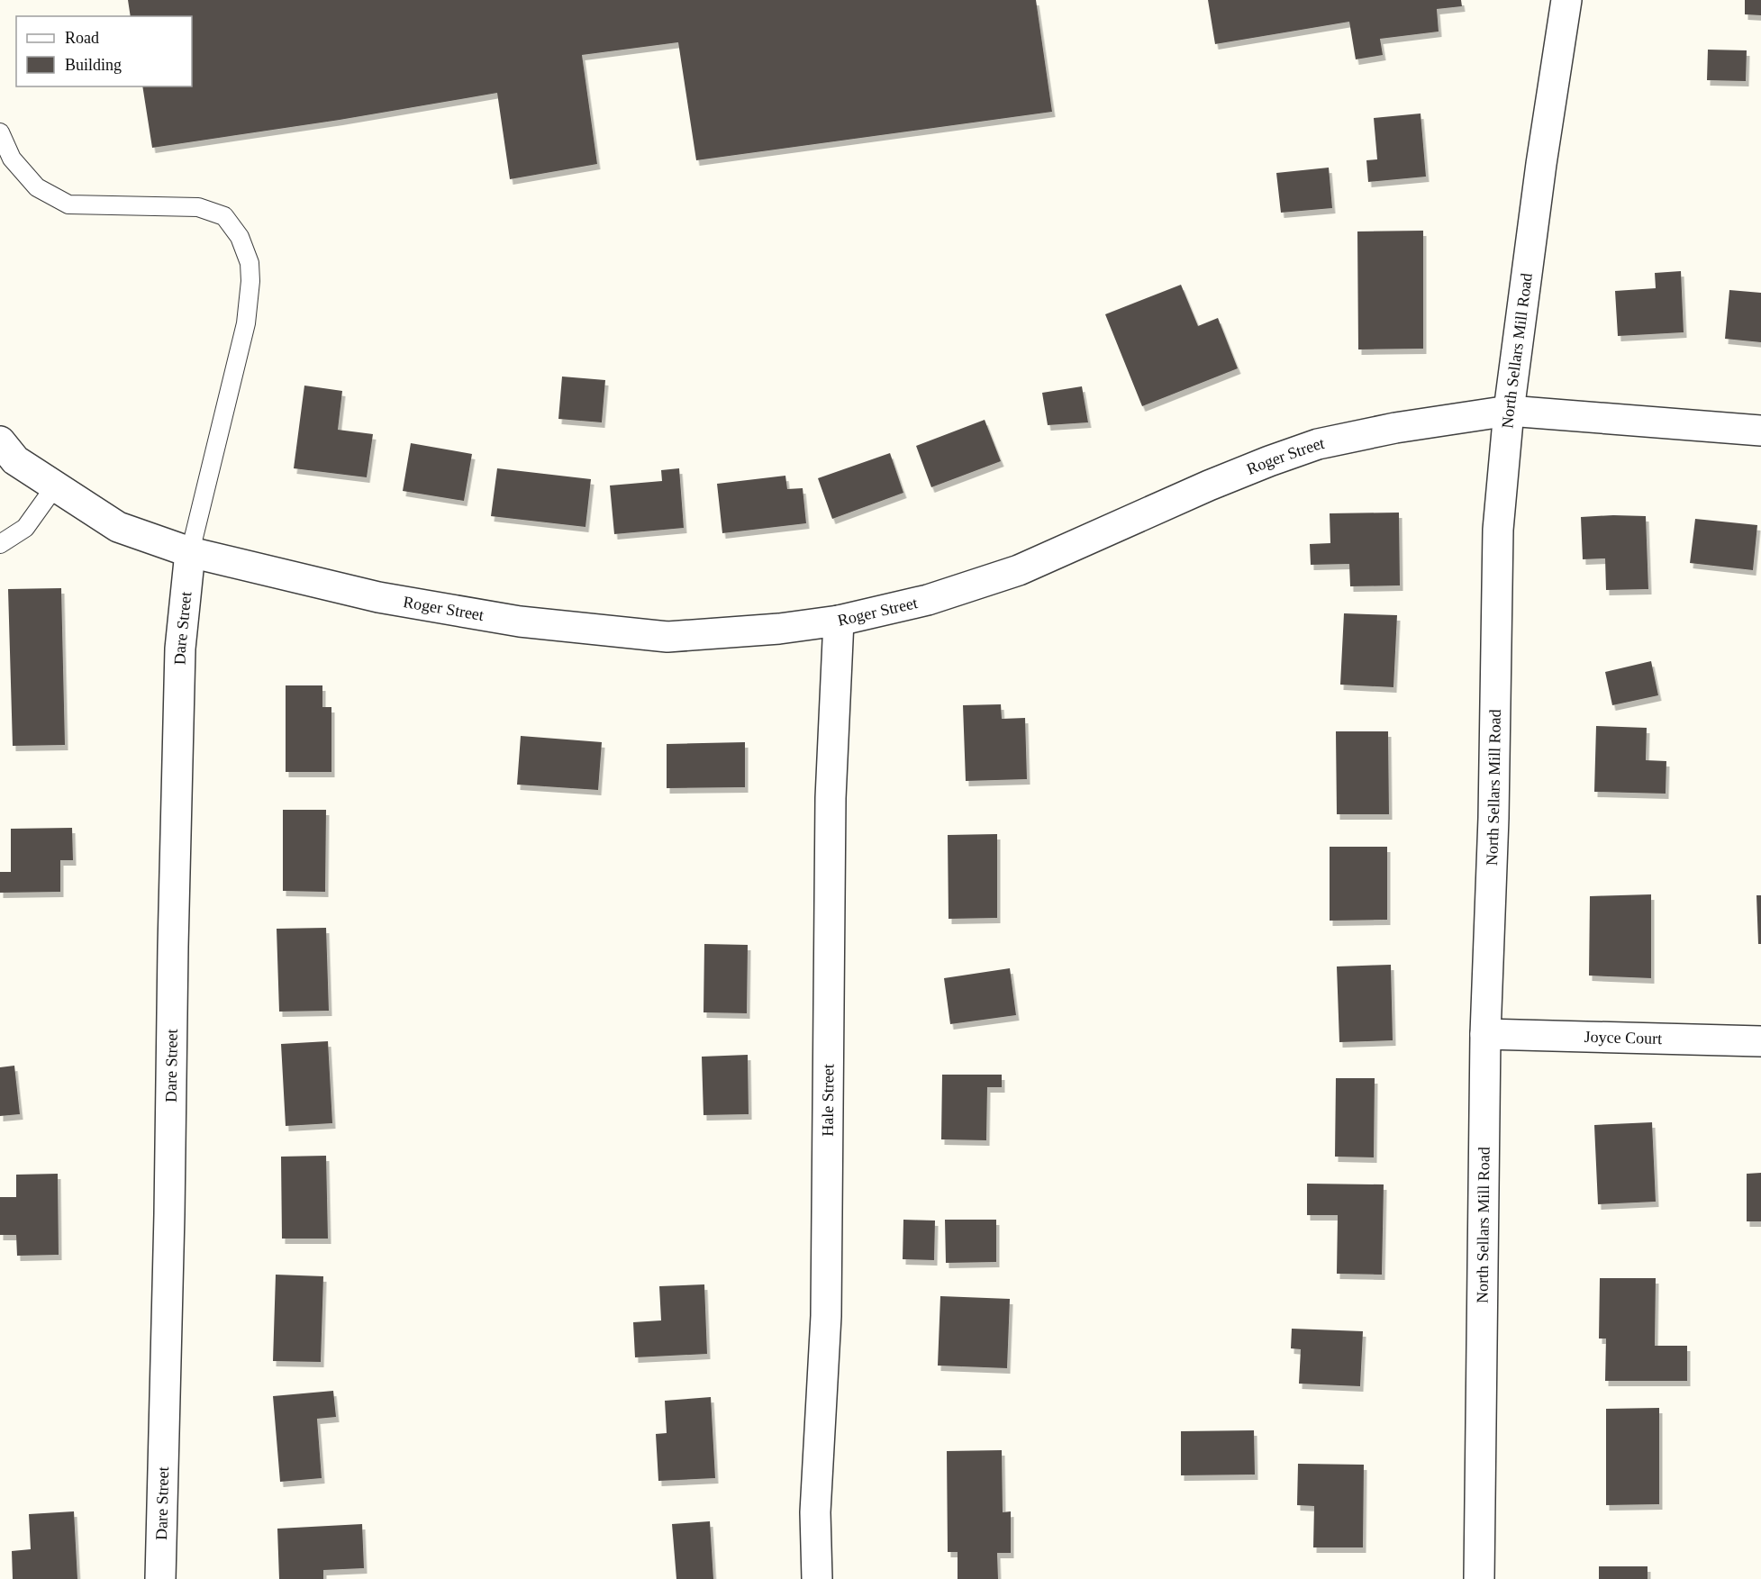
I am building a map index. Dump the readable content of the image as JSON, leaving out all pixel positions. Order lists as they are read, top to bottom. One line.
{"streets":{"street":["North Sellars Mill Road","Roger Street","Dare Street","Joyce Court","Hale Street"]},"crossings":[["North Sellars Mill Road","Roger Street"],["North Sellars Mill Road","Joyce Court"],["Roger Street","Dare Street"],["Roger Street","Hale Street"]],"legend":["Road","Building"]}
